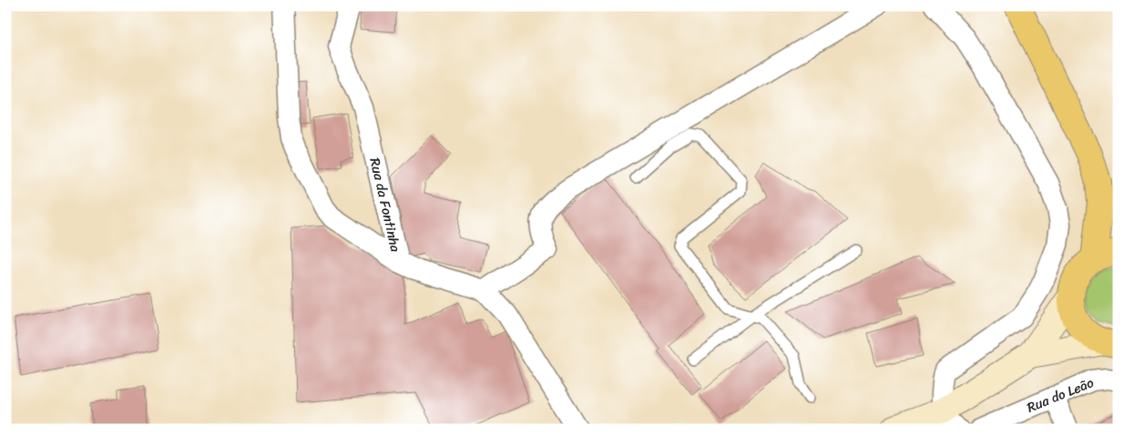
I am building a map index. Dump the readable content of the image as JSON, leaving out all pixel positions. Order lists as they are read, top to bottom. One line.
{"streets":{"street":["Rua da Fontinha","Rua do Leão"]}}
